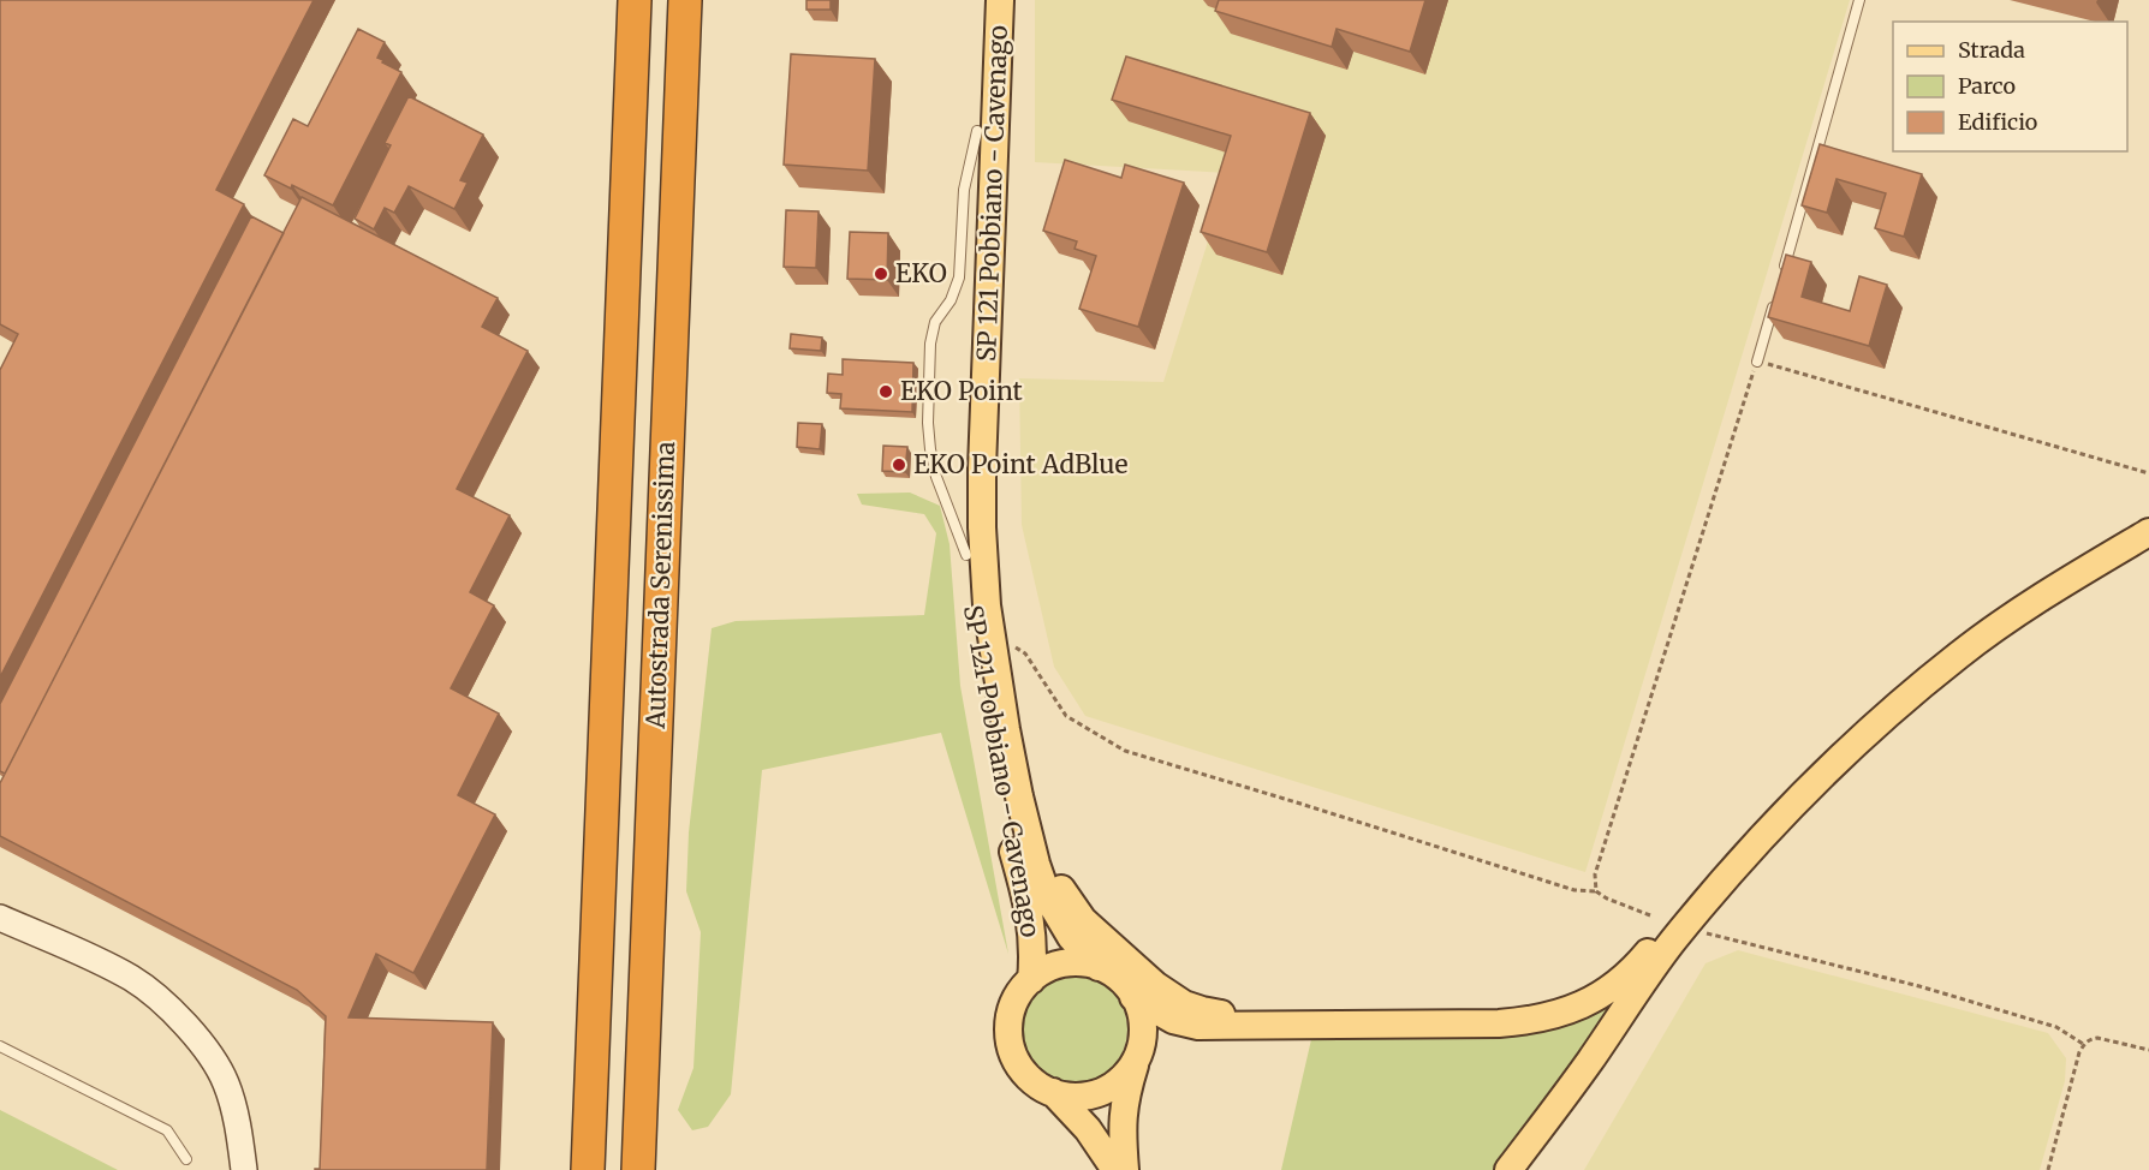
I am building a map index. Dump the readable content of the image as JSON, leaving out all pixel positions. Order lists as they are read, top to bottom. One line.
{"streets":{"highway":["Autostrada Serenissima"],"main road":["SP 121 Pobbiano - Cavenago"]},"places":["EKO","EKO Point","EKO Point AdBlue"],"legend":["Strada","Parco","Edificio"]}
